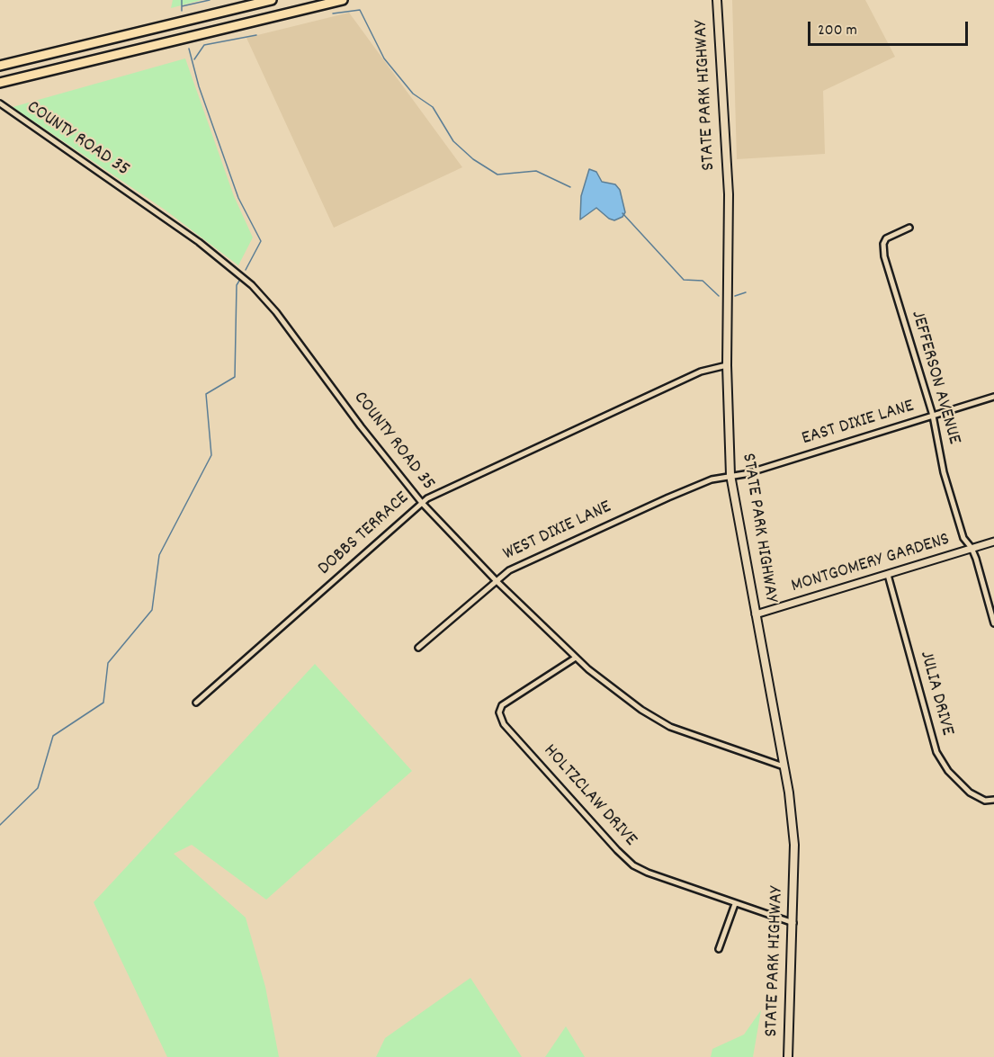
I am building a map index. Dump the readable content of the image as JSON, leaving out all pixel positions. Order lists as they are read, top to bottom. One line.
{"streets":{"main road":["STATE PARK HIGHWAY"],"street":["COUNTY ROAD 35","JEFFERSON AVENUE","EAST DIXIE LANE","WEST DIXIE LANE","DOBBS TERRACE","MONTGOMERY GARDENS","JULIA DRIVE","HOLTZCLAW DRIVE"]},"crossings":[["STATE PARK HIGHWAY","COUNTY ROAD 35"],["STATE PARK HIGHWAY","EAST DIXIE LANE"],["STATE PARK HIGHWAY","WEST DIXIE LANE"],["STATE PARK HIGHWAY","DOBBS TERRACE"],["STATE PARK HIGHWAY","MONTGOMERY GARDENS"],["STATE PARK HIGHWAY","HOLTZCLAW DRIVE"],["COUNTY ROAD 35","WEST DIXIE LANE"],["COUNTY ROAD 35","DOBBS TERRACE"],["COUNTY ROAD 35","HOLTZCLAW DRIVE"],["JEFFERSON AVENUE","EAST DIXIE LANE"],["JEFFERSON AVENUE","MONTGOMERY GARDENS"],["EAST DIXIE LANE","WEST DIXIE LANE"],["MONTGOMERY GARDENS","JULIA DRIVE"]],"scale_bar":"200 m"}
